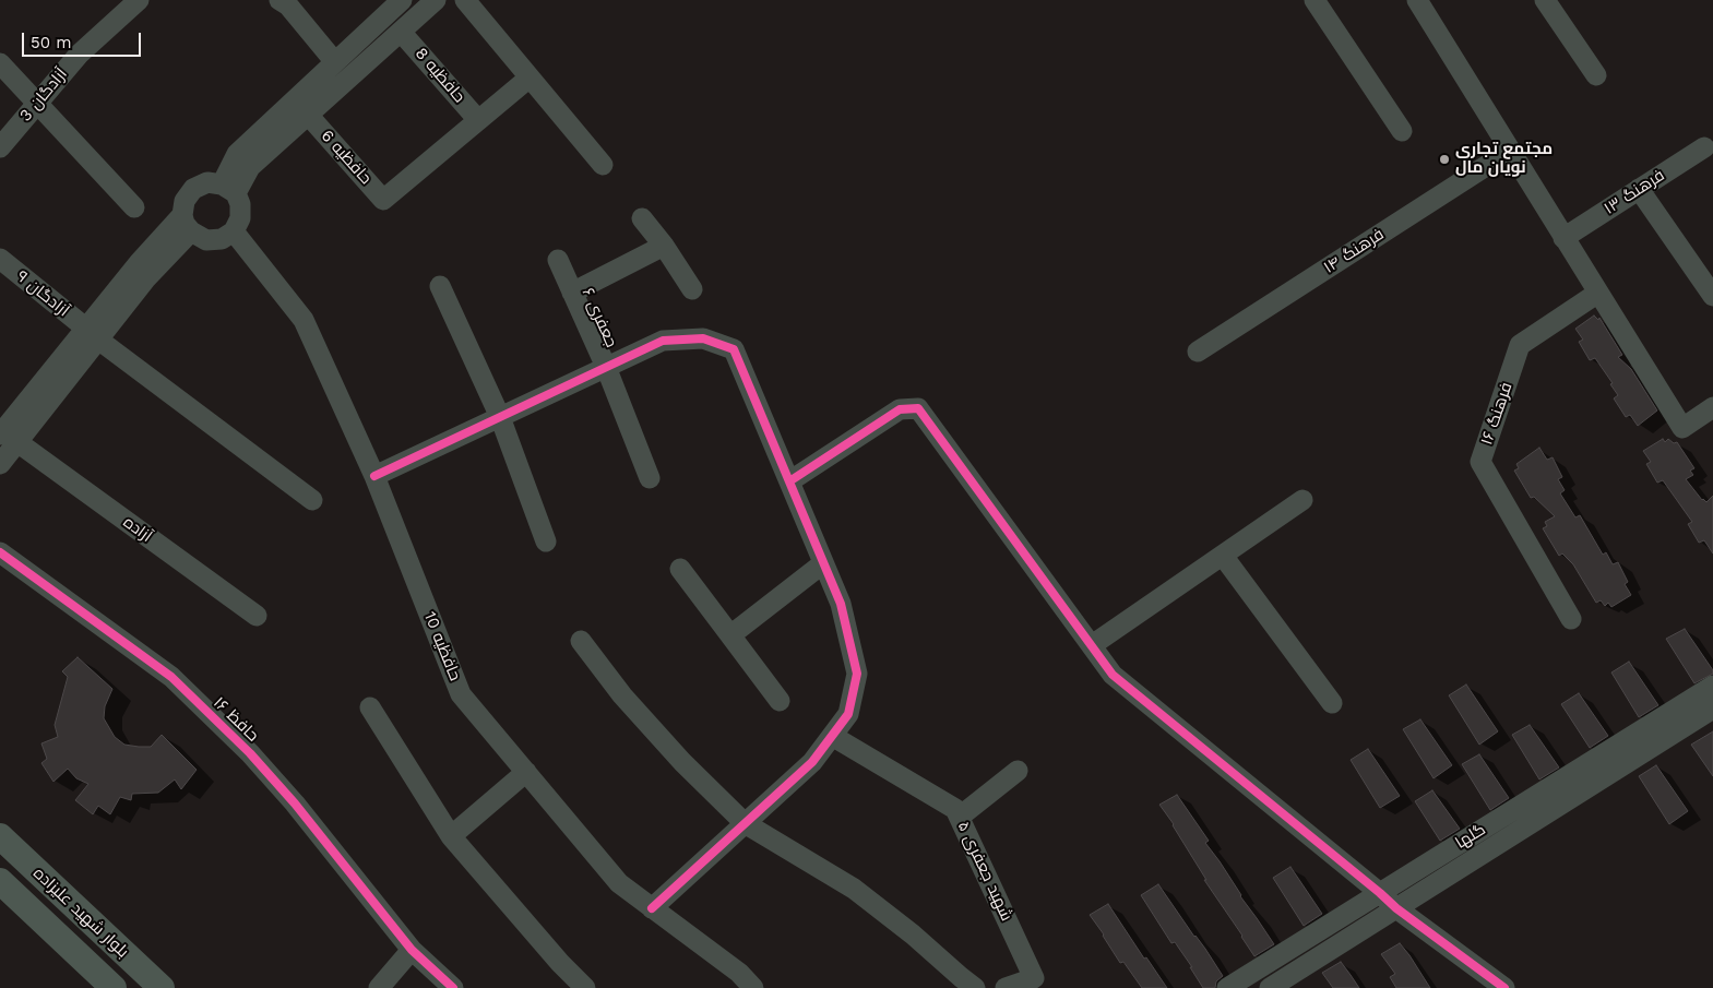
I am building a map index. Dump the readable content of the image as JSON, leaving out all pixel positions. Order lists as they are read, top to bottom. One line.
{"streets":{"main road":["بلوار شهید علیزاده"],"street":["حافظیه 8","آزادگان 3","حافظیه 6","فرهنگ ۱۳","فرهنگ ۱۴","آزادگان ۹","جعفری ۶","فرهنگ ۱۶","آزاده","حافظیه 10","حافظ ۱۶","گلها","شهید جعفری ۵"]},"crossings":[["حافظیه 8","حافظیه 6"]],"places":["مجتمع تجاری نویان مال"],"scale_bar":"50 m"}
